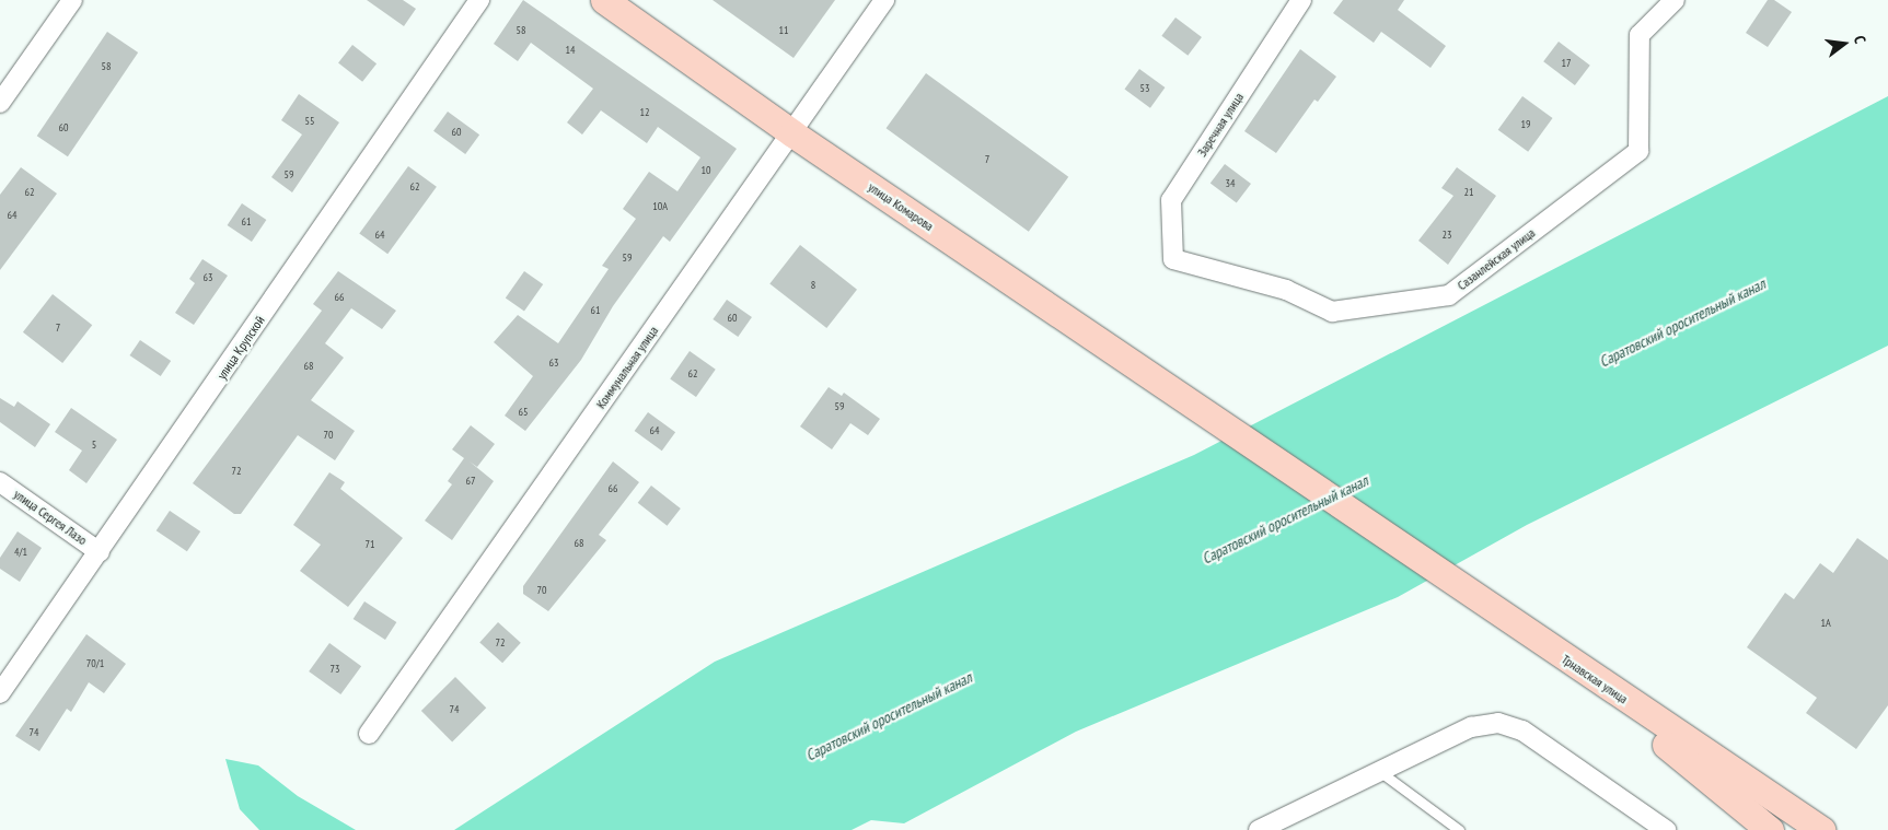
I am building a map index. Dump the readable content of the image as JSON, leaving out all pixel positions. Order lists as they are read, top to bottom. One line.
{"streets":{"main road":["улица Комарова","Трнавская улица"],"street":["Заречная улица","Сазанлейская улица","улица Крупской","Коммунальная улица","улица Сергея Лазо"]},"crossings":[["Заречная улица","Сазанлейская улица"],["улица Комарова","Коммунальная улица"],["улица Комарова","Трнавская улица"],["улица Крупской","улица Сергея Лазо"]],"water":["Саратовский оросительный канал"],"house_numbers":["58","11","14","17","58","53","12","55","19","60","60","7","10","59","34","62","62","21","10А","64","61","64","23","59","63","8","66","61","60","7","63","68","62","59","65","64","70","5","72","67","66","68","71","4/1","70","1А","72","70/1","73","74","74"],"north":"right"}
